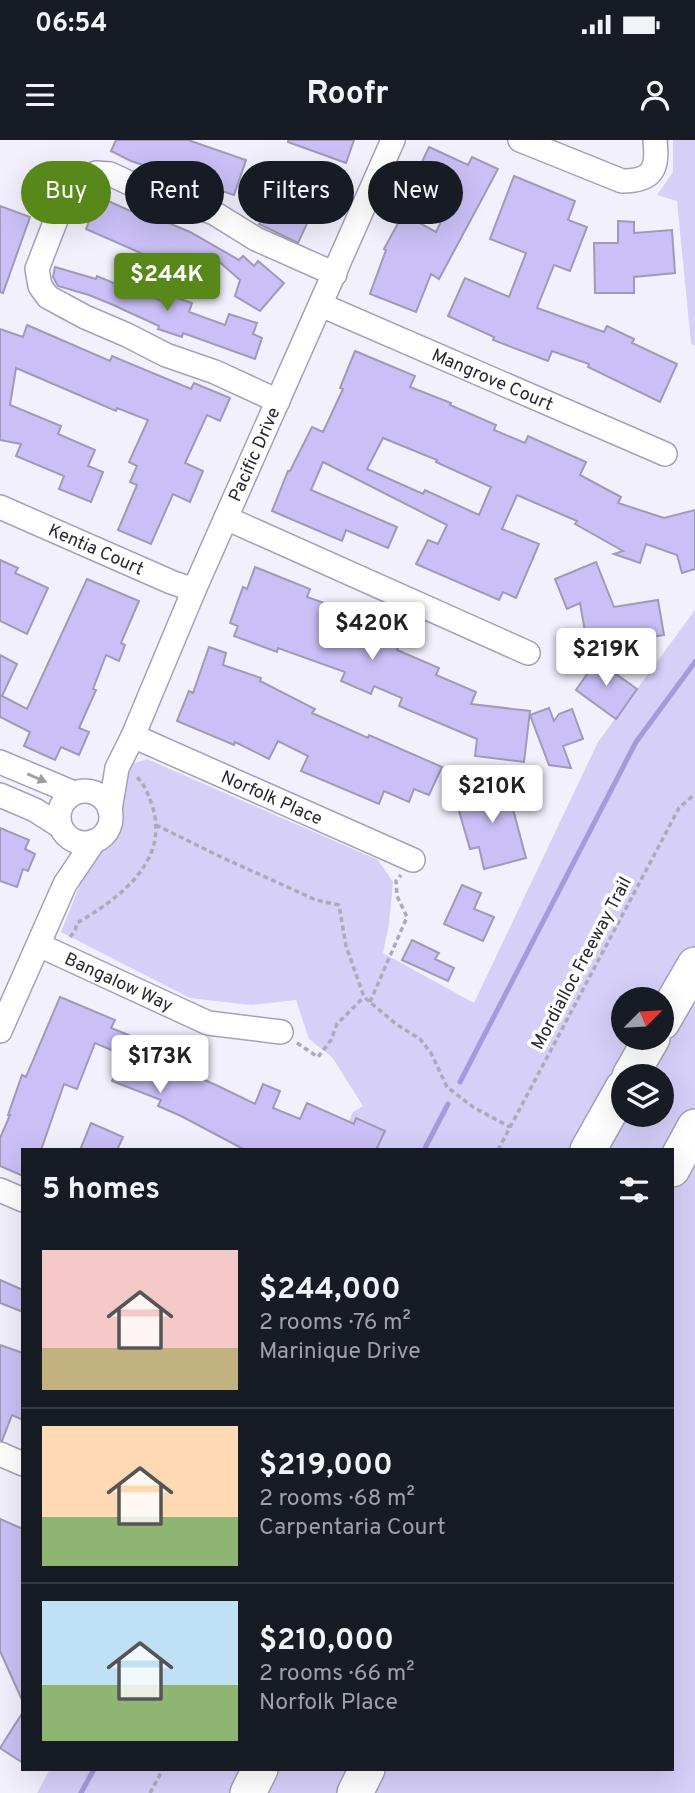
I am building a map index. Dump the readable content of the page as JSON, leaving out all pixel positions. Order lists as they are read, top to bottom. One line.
{"streets":{"street":["Mangrove Court","Pacific Drive","Kentia Court","Norfolk Place","Bangalow Way"],"path":["Mordialloc Freeway Trail"]},"crossings":[["Mangrove Court","Pacific Drive"],["Pacific Drive","Kentia Court"],["Pacific Drive","Norfolk Place"]],"north":"top right","page":{"status":"06:54","header":"Roofr","chip":["Buy","Rent","Filters","New"],"price":["$244K","$420K","$219K","$210K","$173K"],"heading":"5 homes","list":[{"name":"$244,000","note":"2 rooms · 76 m² · Marinique Drive"},{"name":"$219,000","note":"2 rooms · 68 m² · Carpentaria Court"},{"name":"$210,000","note":"2 rooms · 66 m² · Norfolk Place"}]}}
